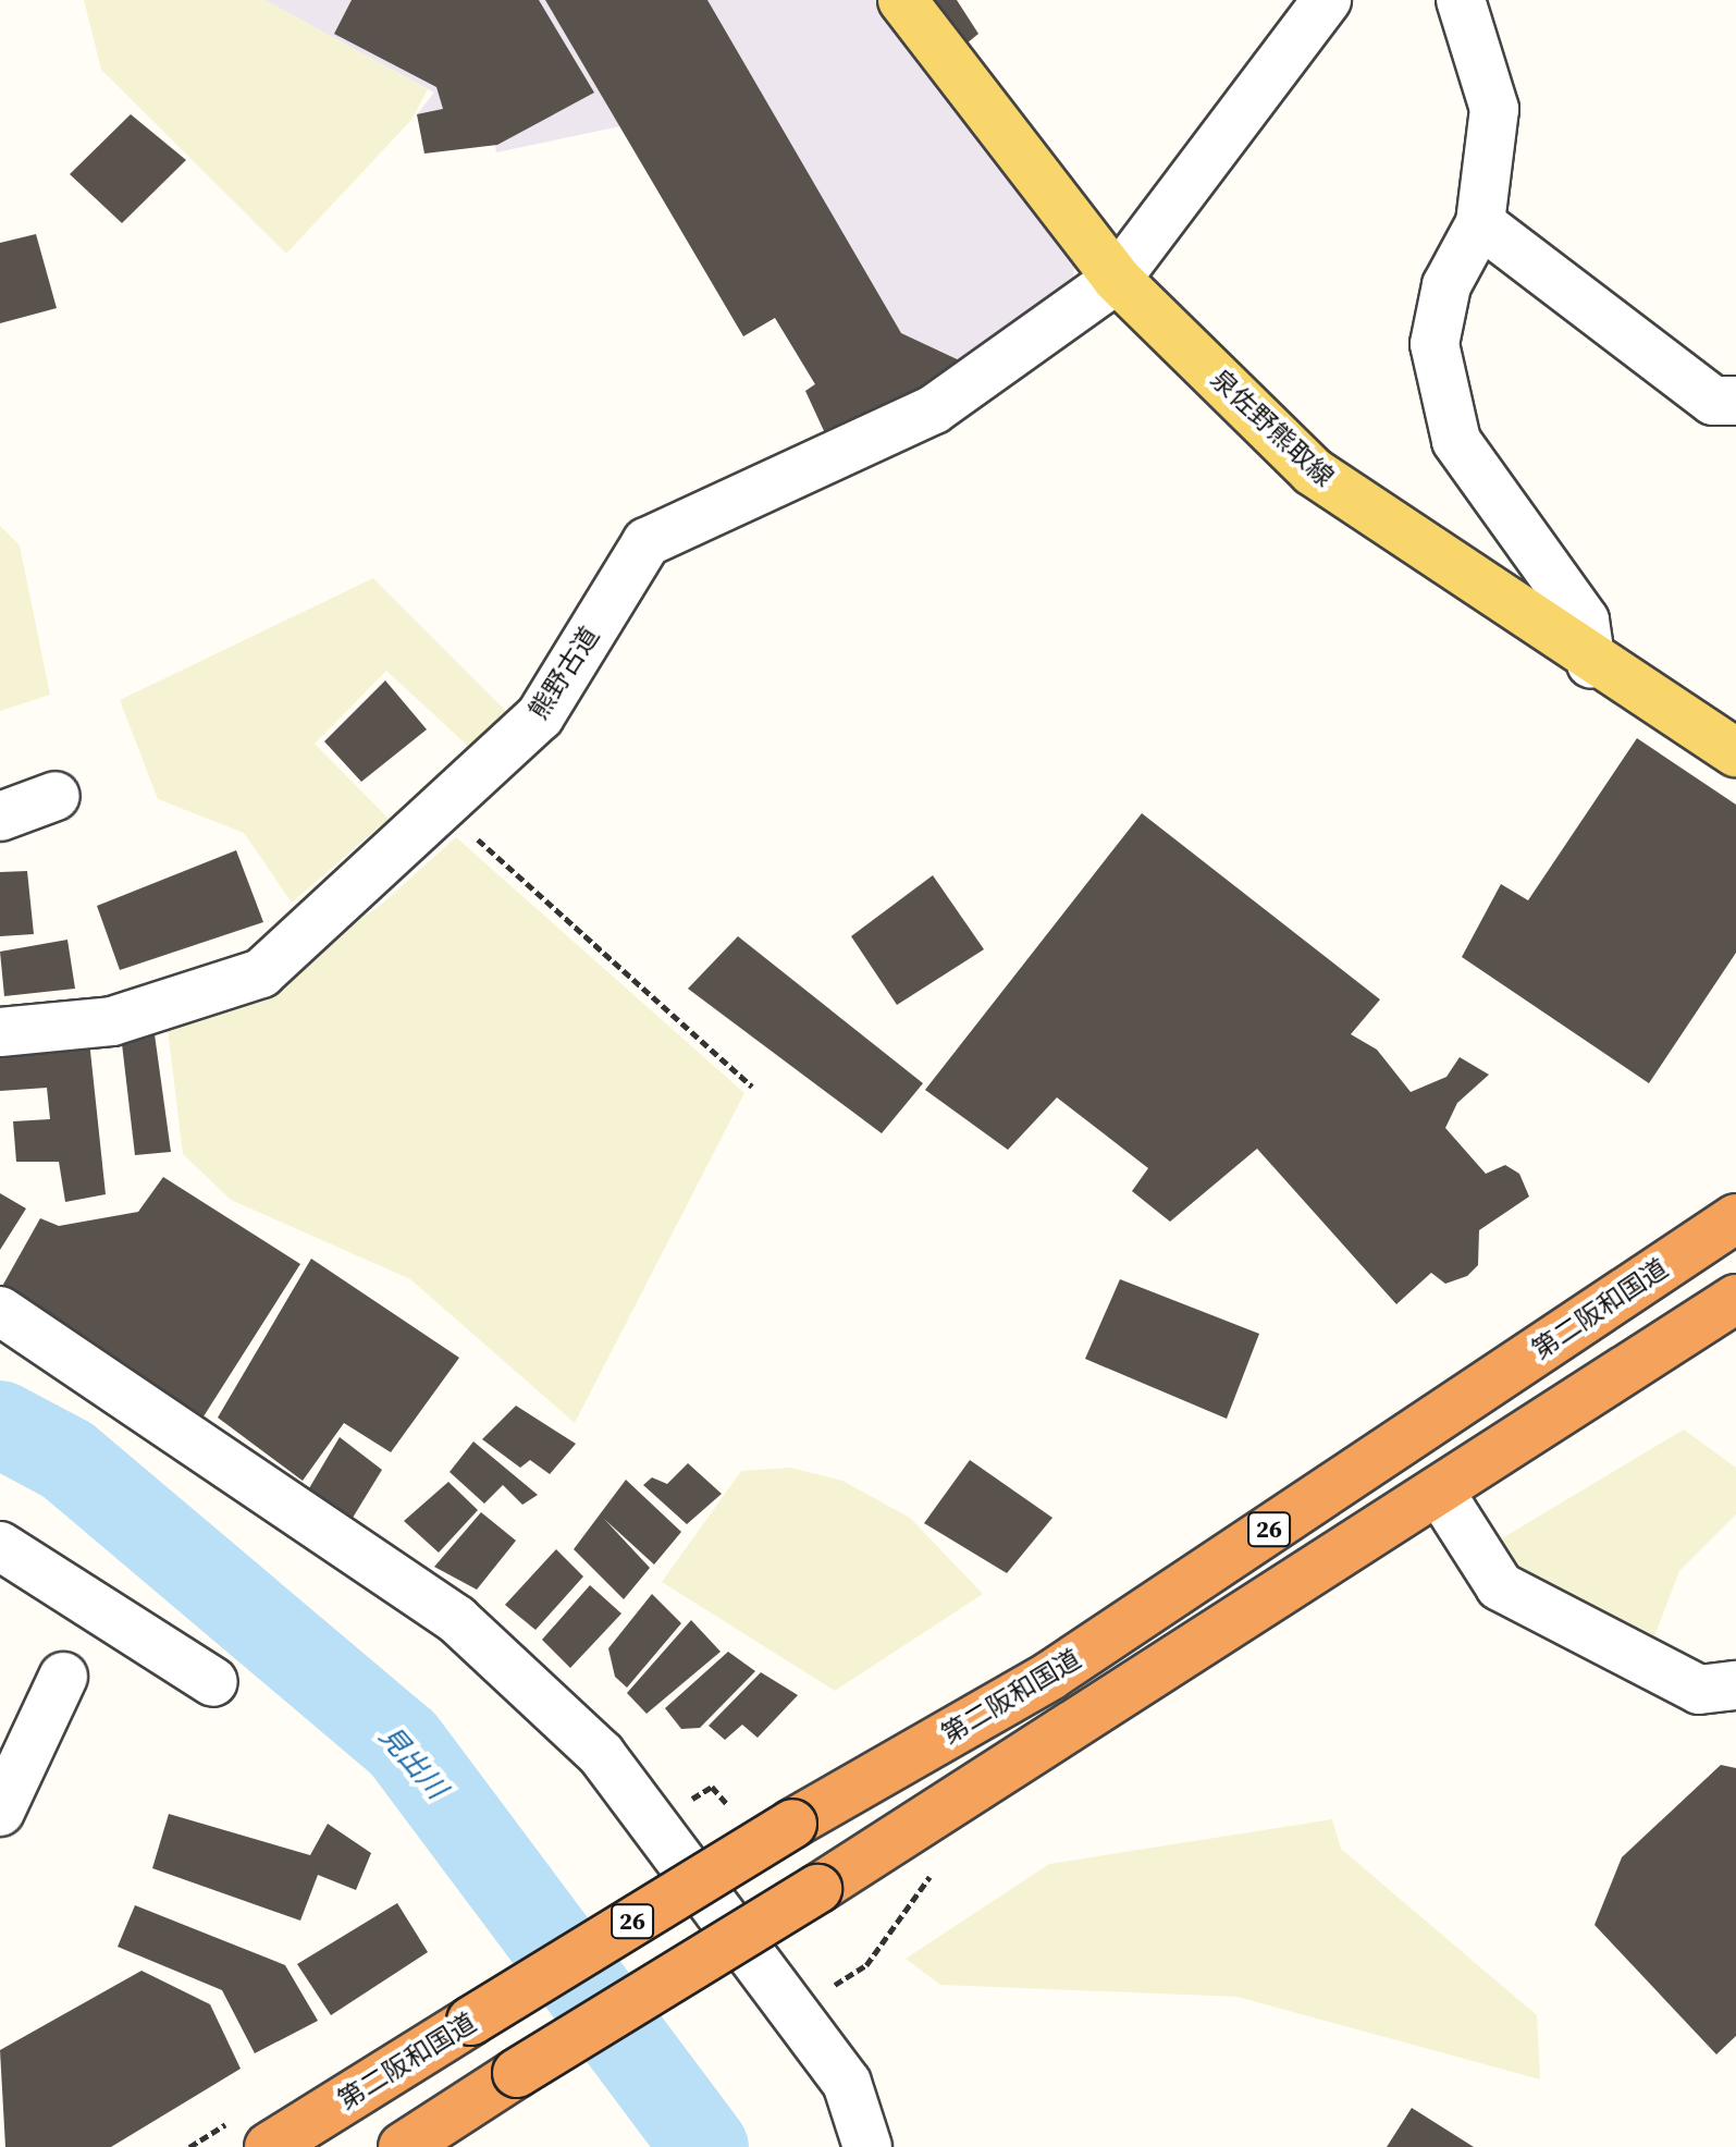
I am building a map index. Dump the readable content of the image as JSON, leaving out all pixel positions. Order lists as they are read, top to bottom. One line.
{"streets":{"highway":["第二阪和国道","26"],"main road":["泉佐野熊取線"],"street":["熊野古道"]},"crossings":[["泉佐野熊取線","熊野古道"]],"water":["見出川"]}
